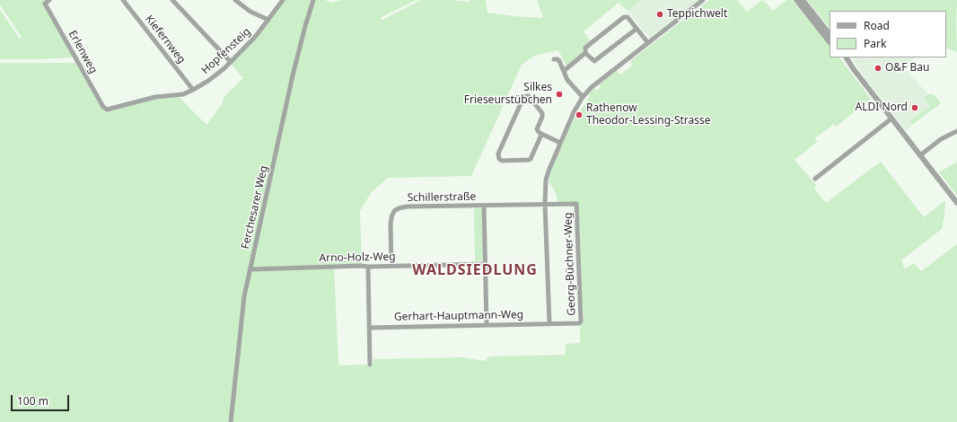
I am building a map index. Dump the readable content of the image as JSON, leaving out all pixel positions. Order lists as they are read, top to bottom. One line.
{"streets":{"street":["Kiefernweg","Hopfensteig","Erlenweg","Schillerstraße","Ferchesarer Weg","Arno-Holz-Weg","Georg-Büchner-Weg","Gerhart-Hauptmann-Weg"]},"crossings":[["Kiefernweg","Hopfensteig"],["Hopfensteig","Erlenweg"],["Schillerstraße","Arno-Holz-Weg"],["Schillerstraße","Georg-Büchner-Weg"],["Ferchesarer Weg","Arno-Holz-Weg"],["Georg-Büchner-Weg","Gerhart-Hauptmann-Weg"]],"districts":["WALDSIEDLUNG"],"places":["Teppichwelt","O&F Bau","Silkes Frieseurstübchen","ALDI Nord","Rathenow Theodor-Lessing-Strasse"],"legend":["Road","Park"],"scale_bar":"100 m"}
